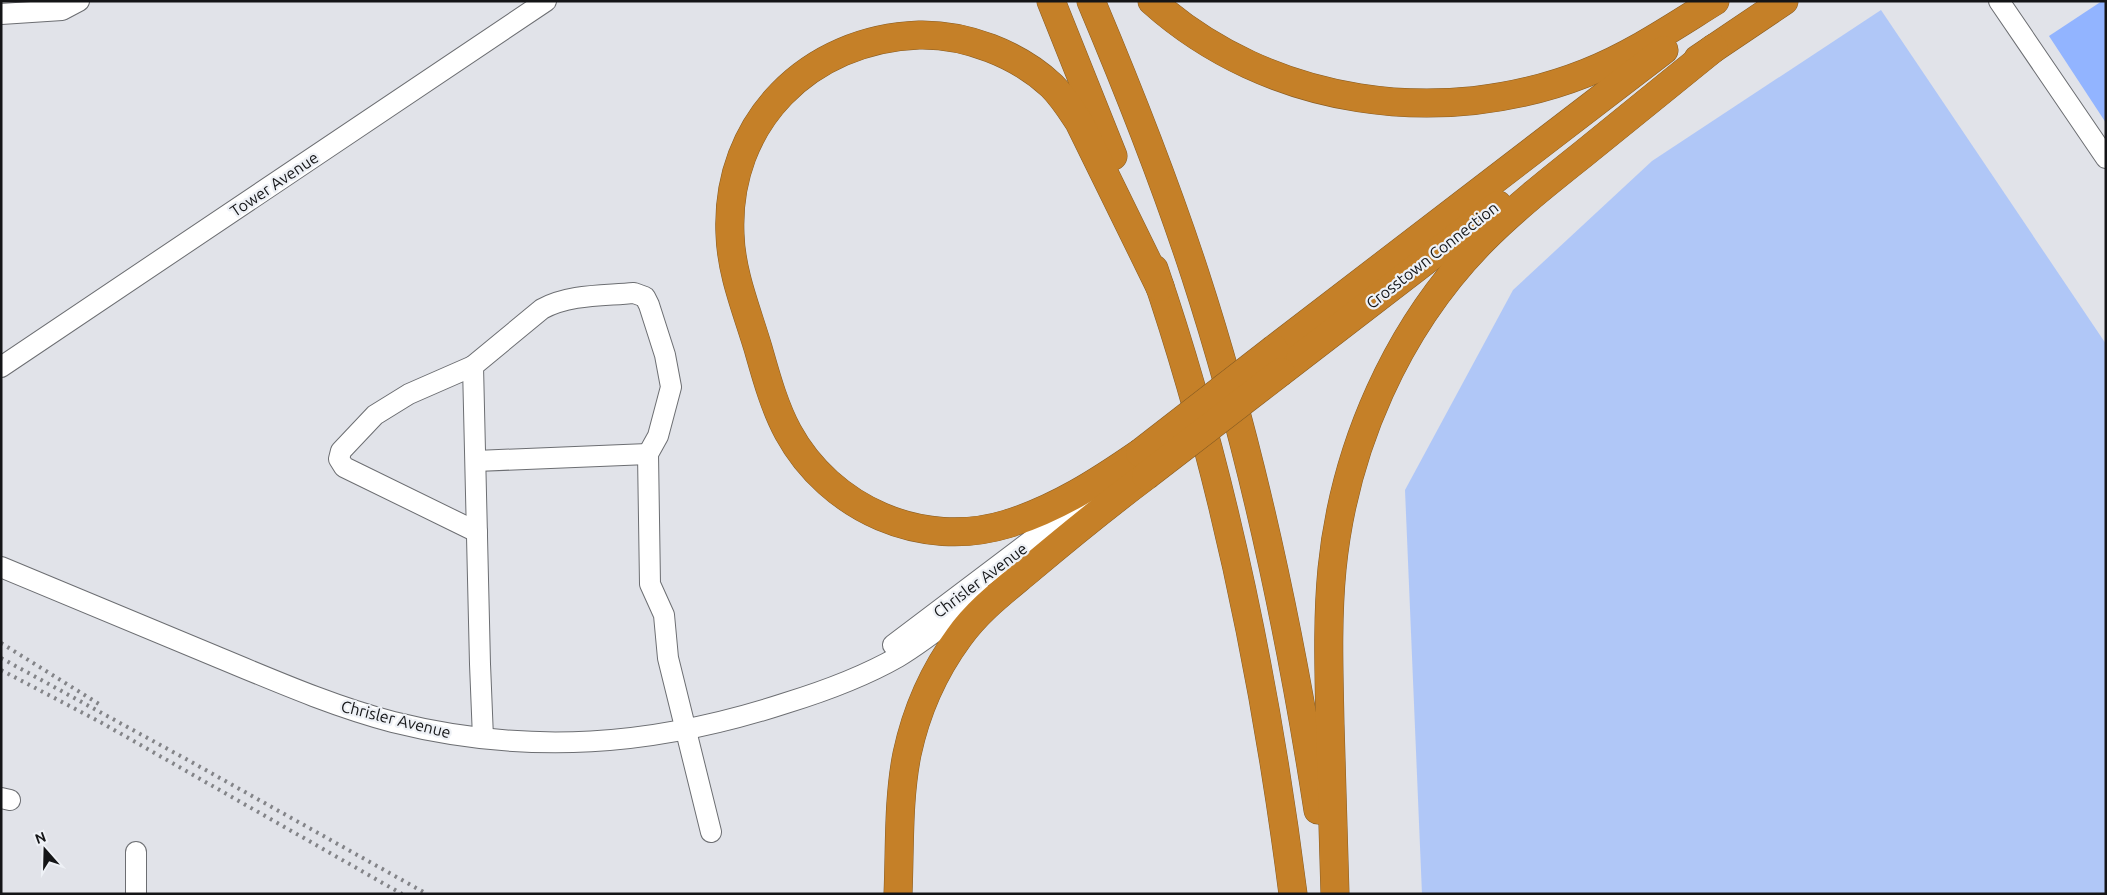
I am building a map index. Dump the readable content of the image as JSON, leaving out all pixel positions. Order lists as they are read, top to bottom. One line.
{"streets":{"highway":["Crosstown Connection"],"street":["Tower Avenue","Chrisler Avenue"]},"crossings":[["Crosstown Connection","Chrisler Avenue"]],"north":"top"}
